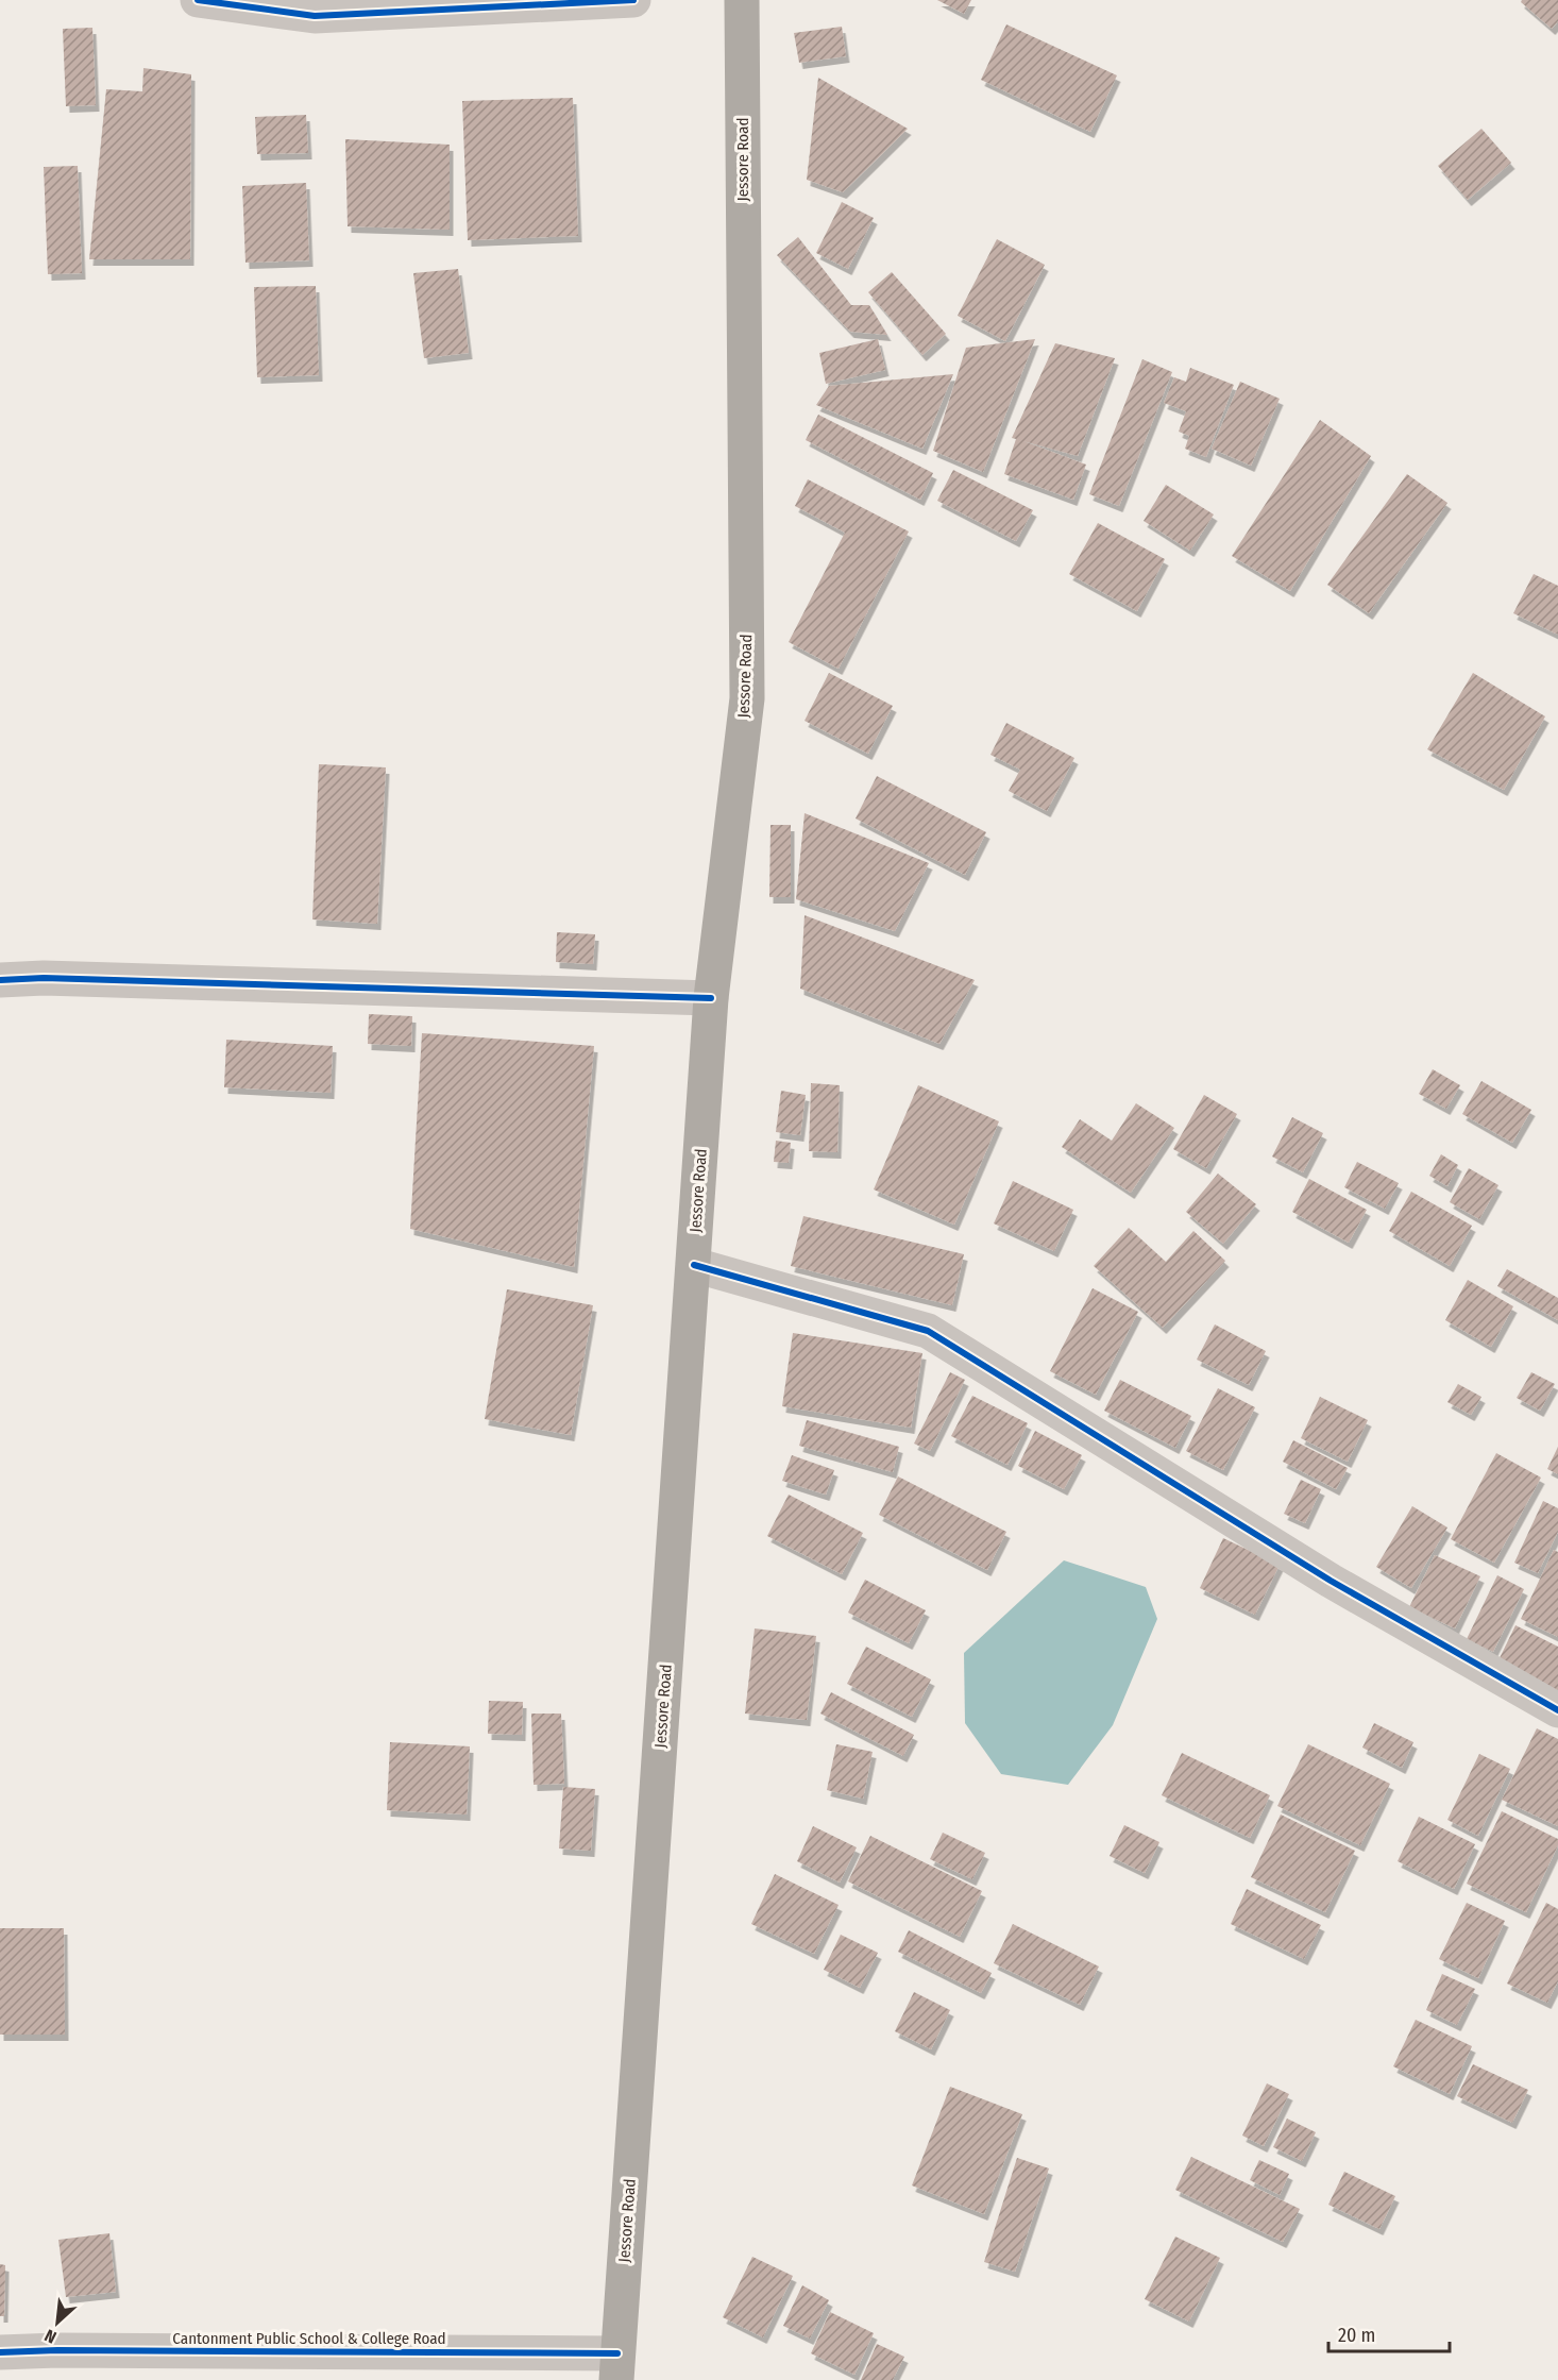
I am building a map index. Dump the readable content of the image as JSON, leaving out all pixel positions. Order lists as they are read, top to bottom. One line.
{"streets":{"highway":["Jessore Road"],"street":["Cantonment Public School & College Road"]},"crossings":[["Jessore Road","Cantonment Public School & College Road"]],"scale_bar":"20 m","north":"bottom left"}
